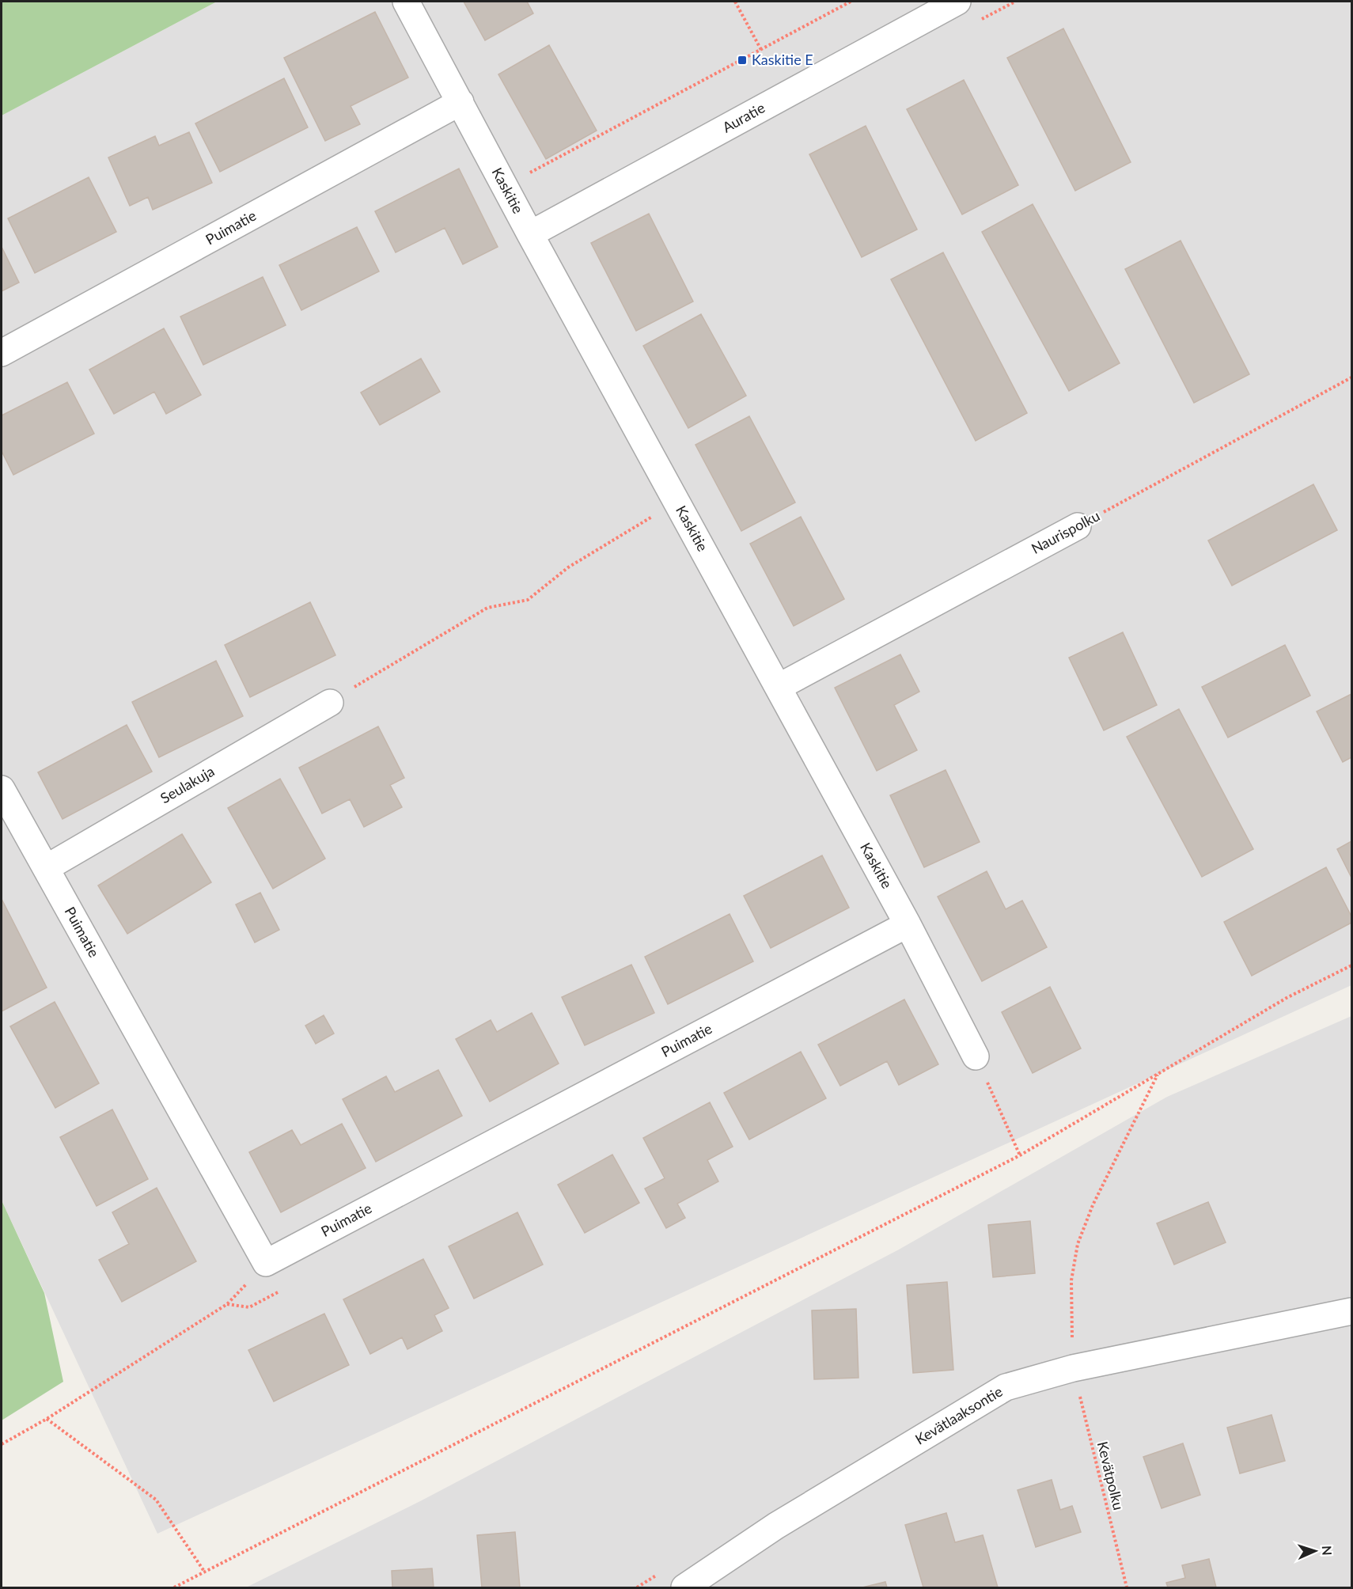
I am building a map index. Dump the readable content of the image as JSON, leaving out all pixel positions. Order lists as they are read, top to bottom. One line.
{"streets":{"street":["Auratie","Kaskitie","Puimatie","Naurispolku","Seulakuja","Kevätlaaksontie"],"path":["Kevätpolku"]},"crossings":[["Auratie","Kaskitie"],["Kaskitie","Puimatie"],["Kaskitie","Naurispolku"],["Puimatie","Seulakuja"],["Kevätlaaksontie","Kevätpolku"]],"places":{"transit":["Kaskitie E"]},"north":"right"}
